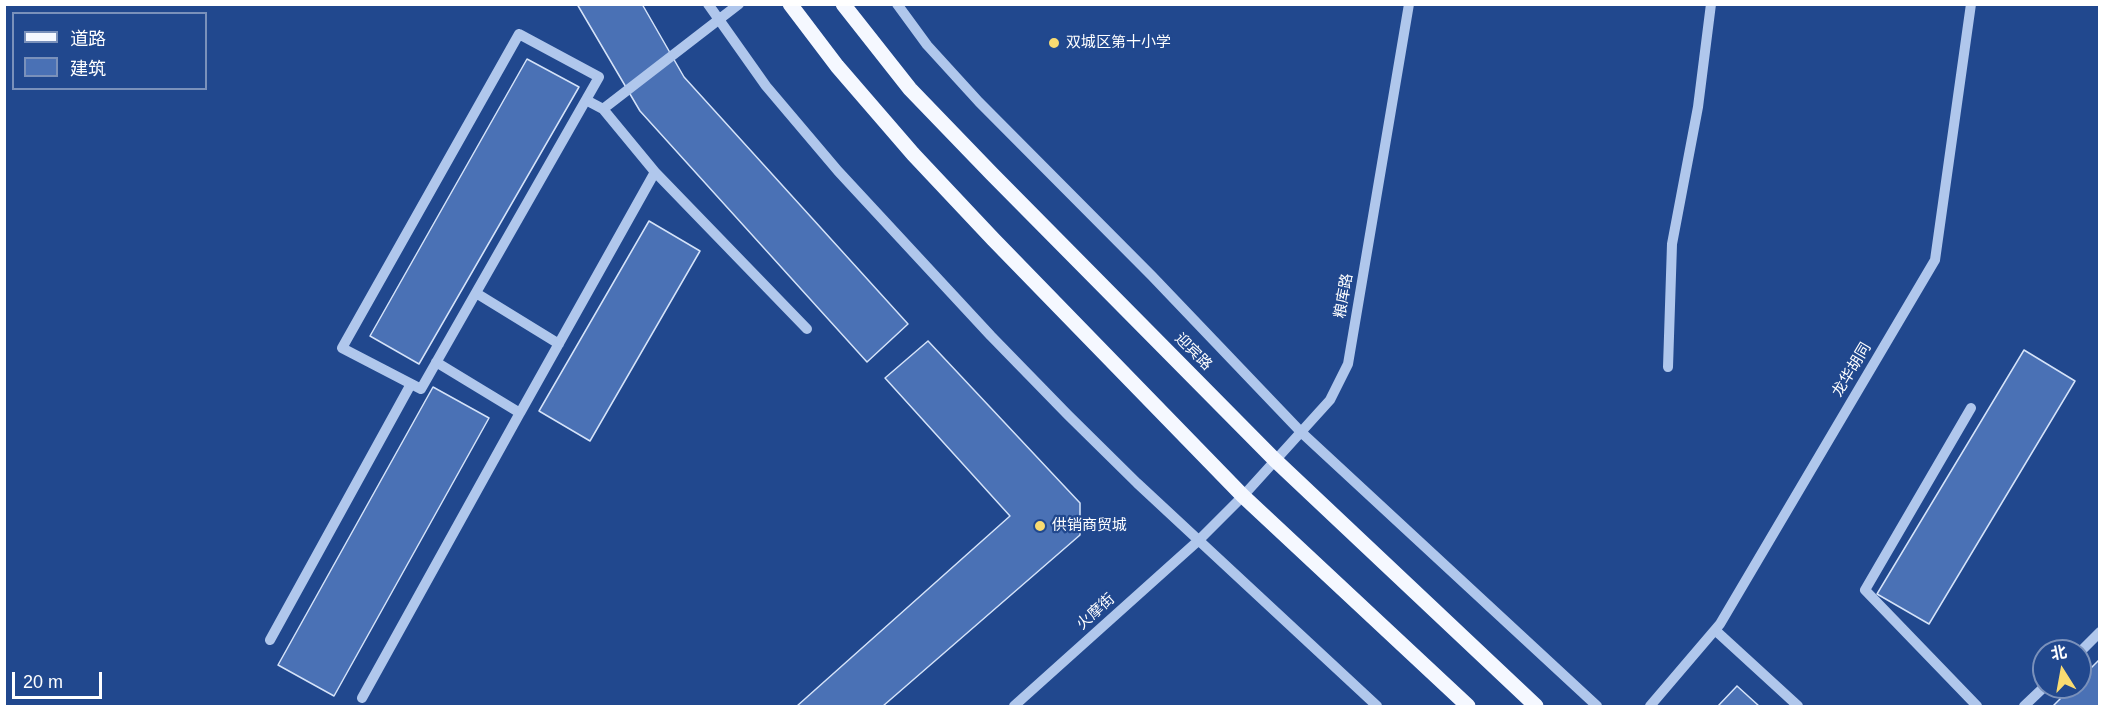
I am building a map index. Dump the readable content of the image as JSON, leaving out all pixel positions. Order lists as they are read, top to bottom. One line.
{"streets":{"main road":["迎宾路"],"street":["粮库路","龙华胡同","火摩街"]},"crossings":[["粮库路","迎宾路"],["粮库路","火摩街"]],"places":["双城区第十小学","供销商贸城"],"legend":["道路","建筑"],"scale_bar":"20 m","north":"top"}
